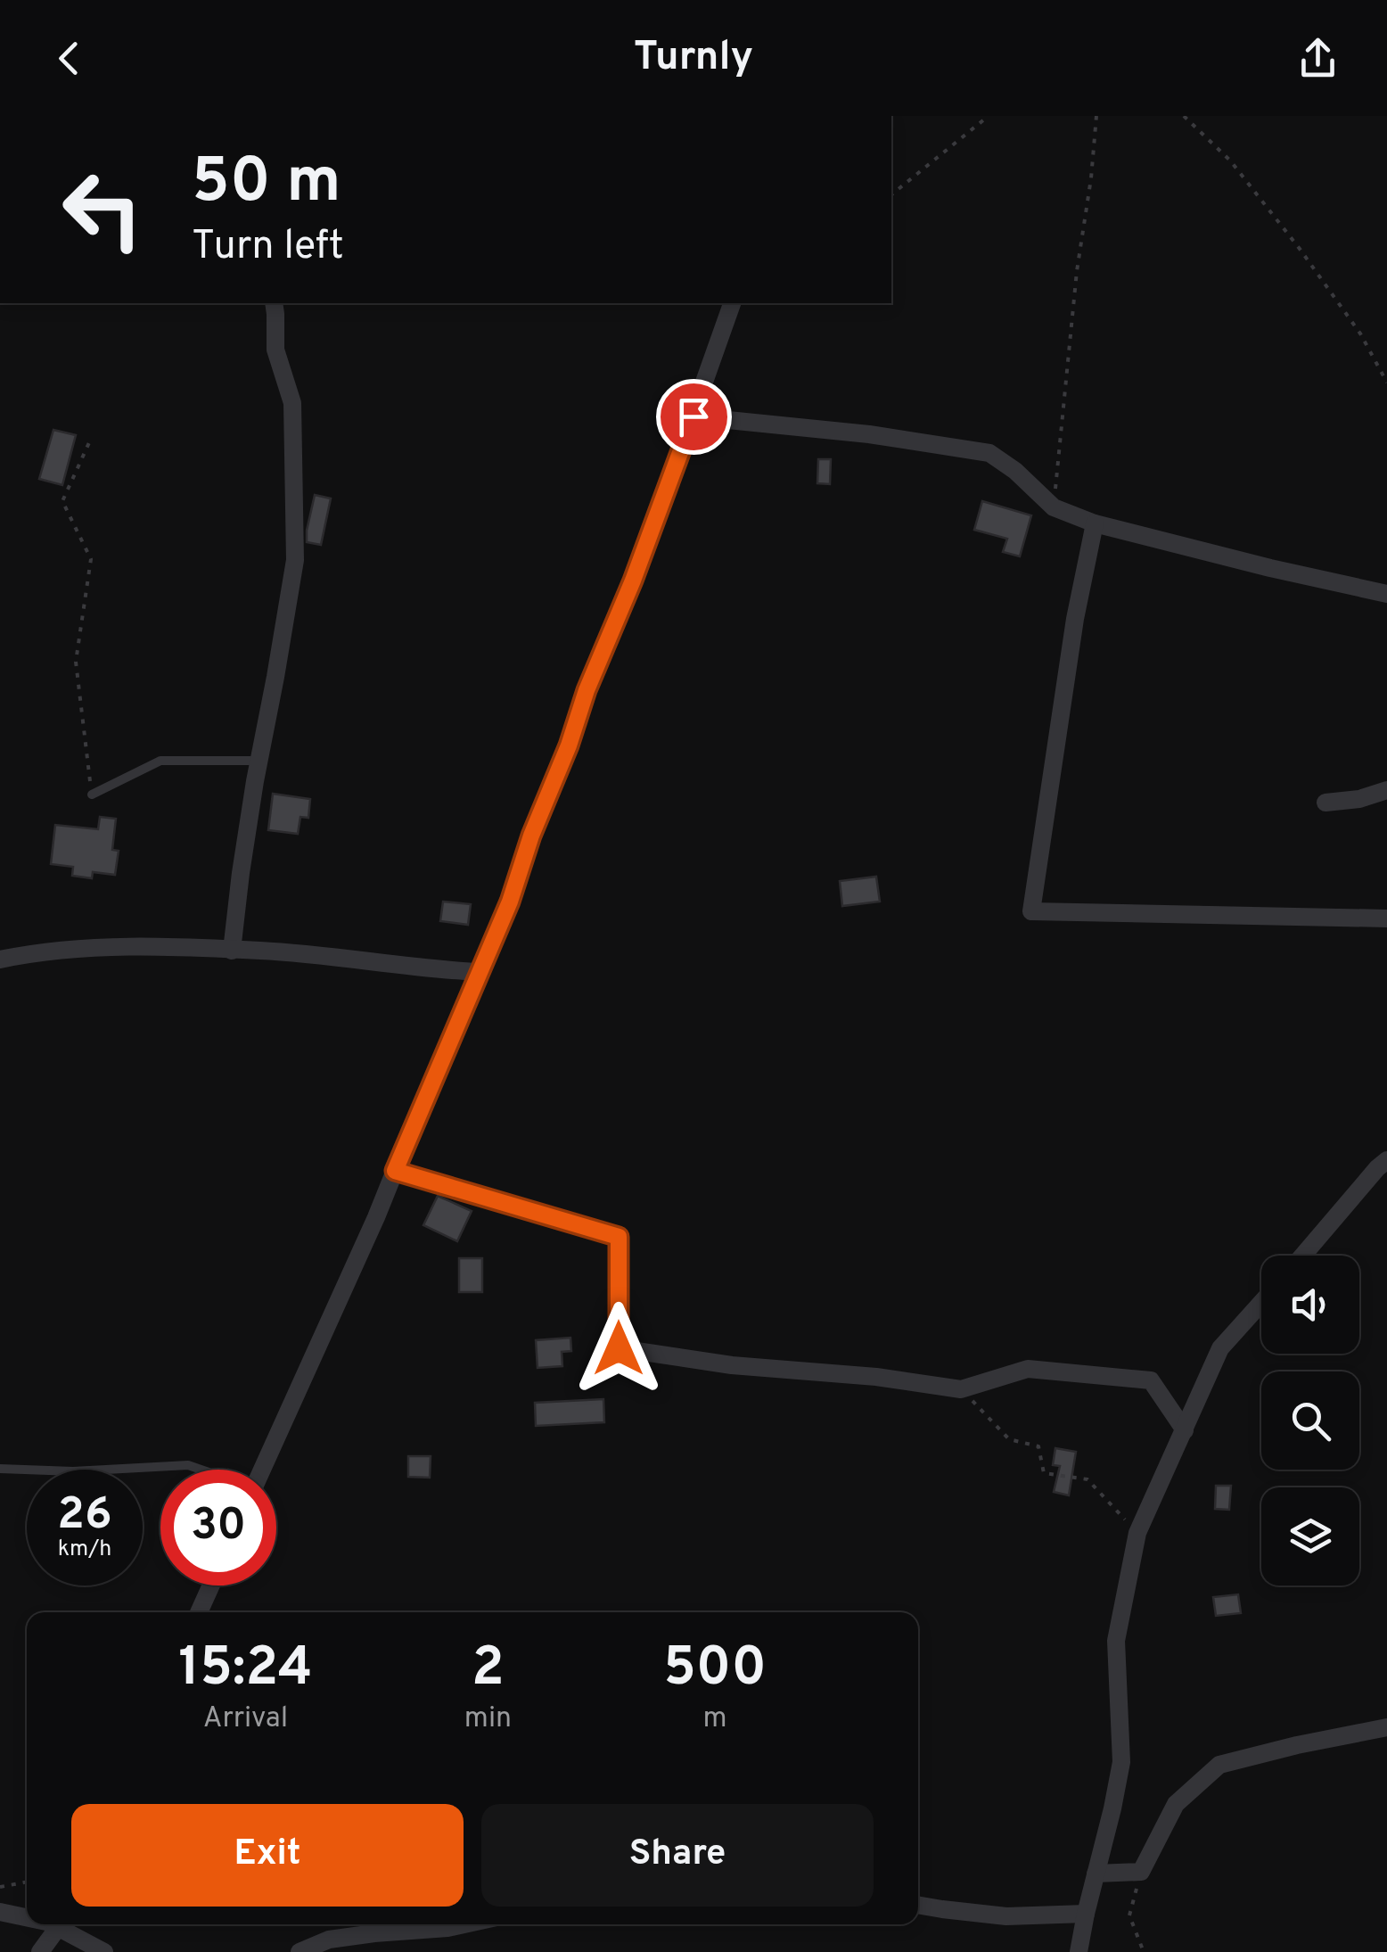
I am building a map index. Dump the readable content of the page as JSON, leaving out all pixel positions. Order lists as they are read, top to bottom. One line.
{"page":{"header":"Turnly","turn":["50 m","Turn left"],"speed":"26 km/h","limit":"30","eta":["15:24","Arrival","2","min","500","m"],"buttons":["Exit","Share"]}}
